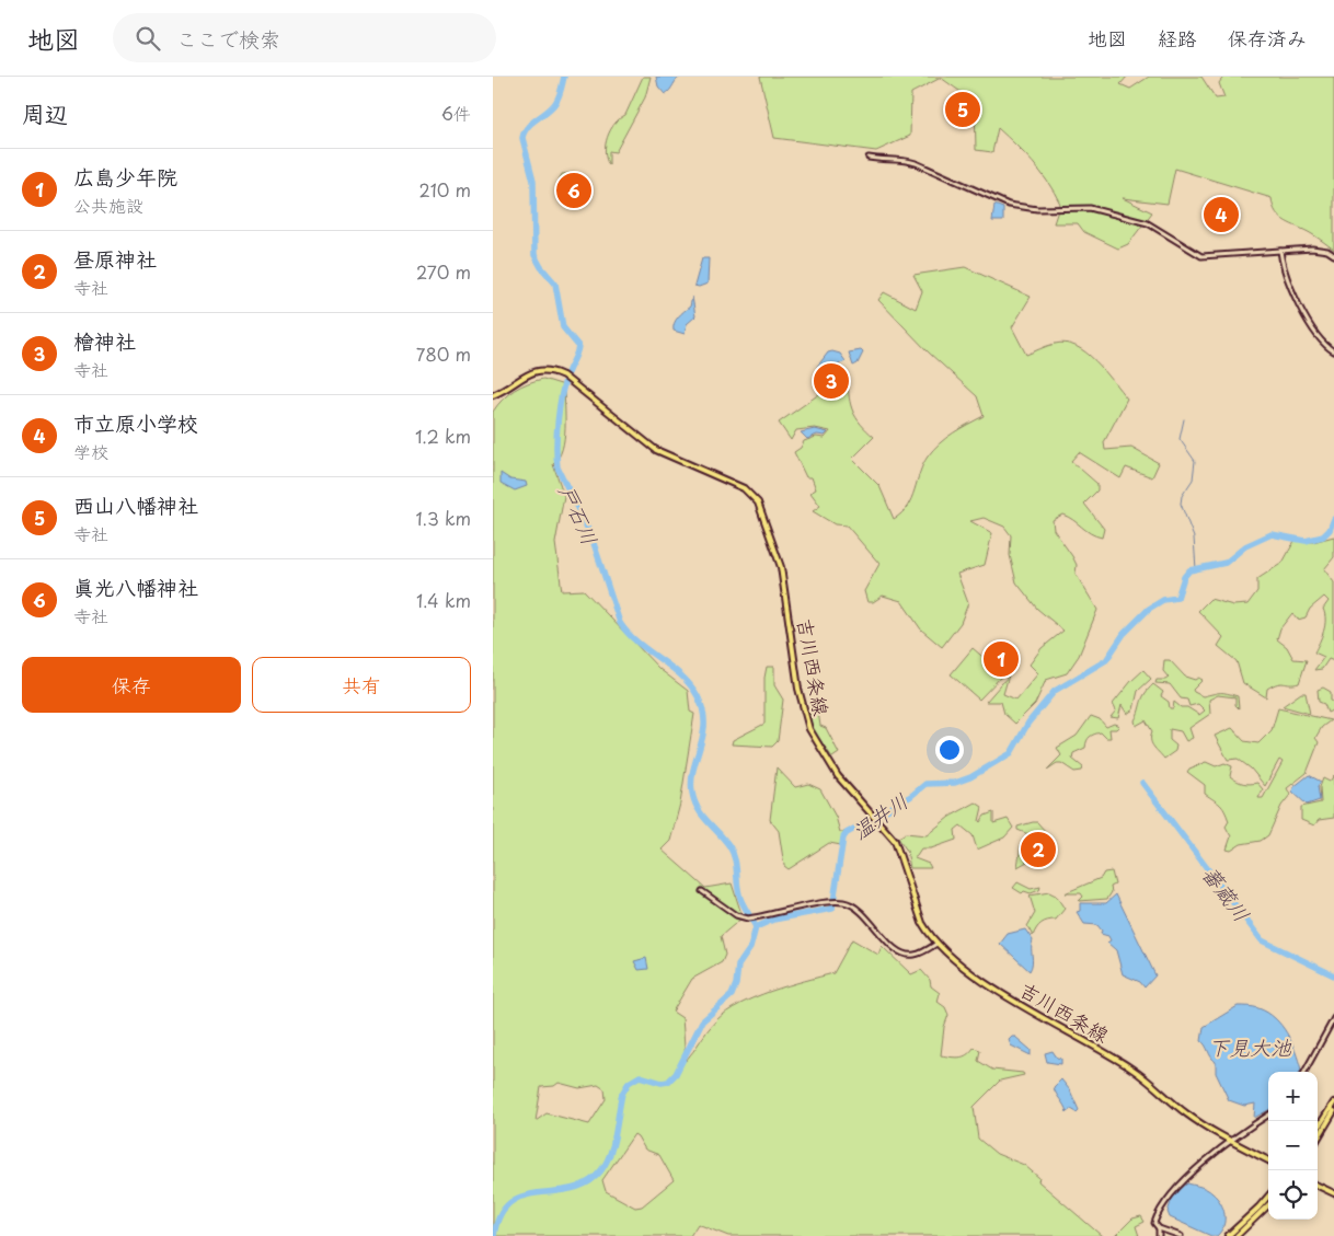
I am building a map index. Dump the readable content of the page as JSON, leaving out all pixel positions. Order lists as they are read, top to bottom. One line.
{"streets":{"main road":["吉川西条線"]},"water":["戸石川","温井川","蕃蔵川","下見大池"],"page":{"header":"地図","search":"ここで検索","nav":["地図","経路","保存済み"],"heading":["周辺","6件"],"pins":["5","6","4","3","1","2"],"list":[{"mark":"1","name":"広島少年院","note":"公共施設","value":"210 m"},{"mark":"2","name":"昼原神社","note":"寺社","value":"270 m"},{"mark":"3","name":"檜神社","note":"寺社","value":"780 m"},{"mark":"4","name":"市立原小学校","note":"学校","value":"1.2 km"},{"mark":"5","name":"西山八幡神社","note":"寺社","value":"1.3 km"},{"mark":"6","name":"眞光八幡神社","note":"寺社","value":"1.4 km"}],"buttons":["保存","共有"],"map_buttons":["+","−"]}}
